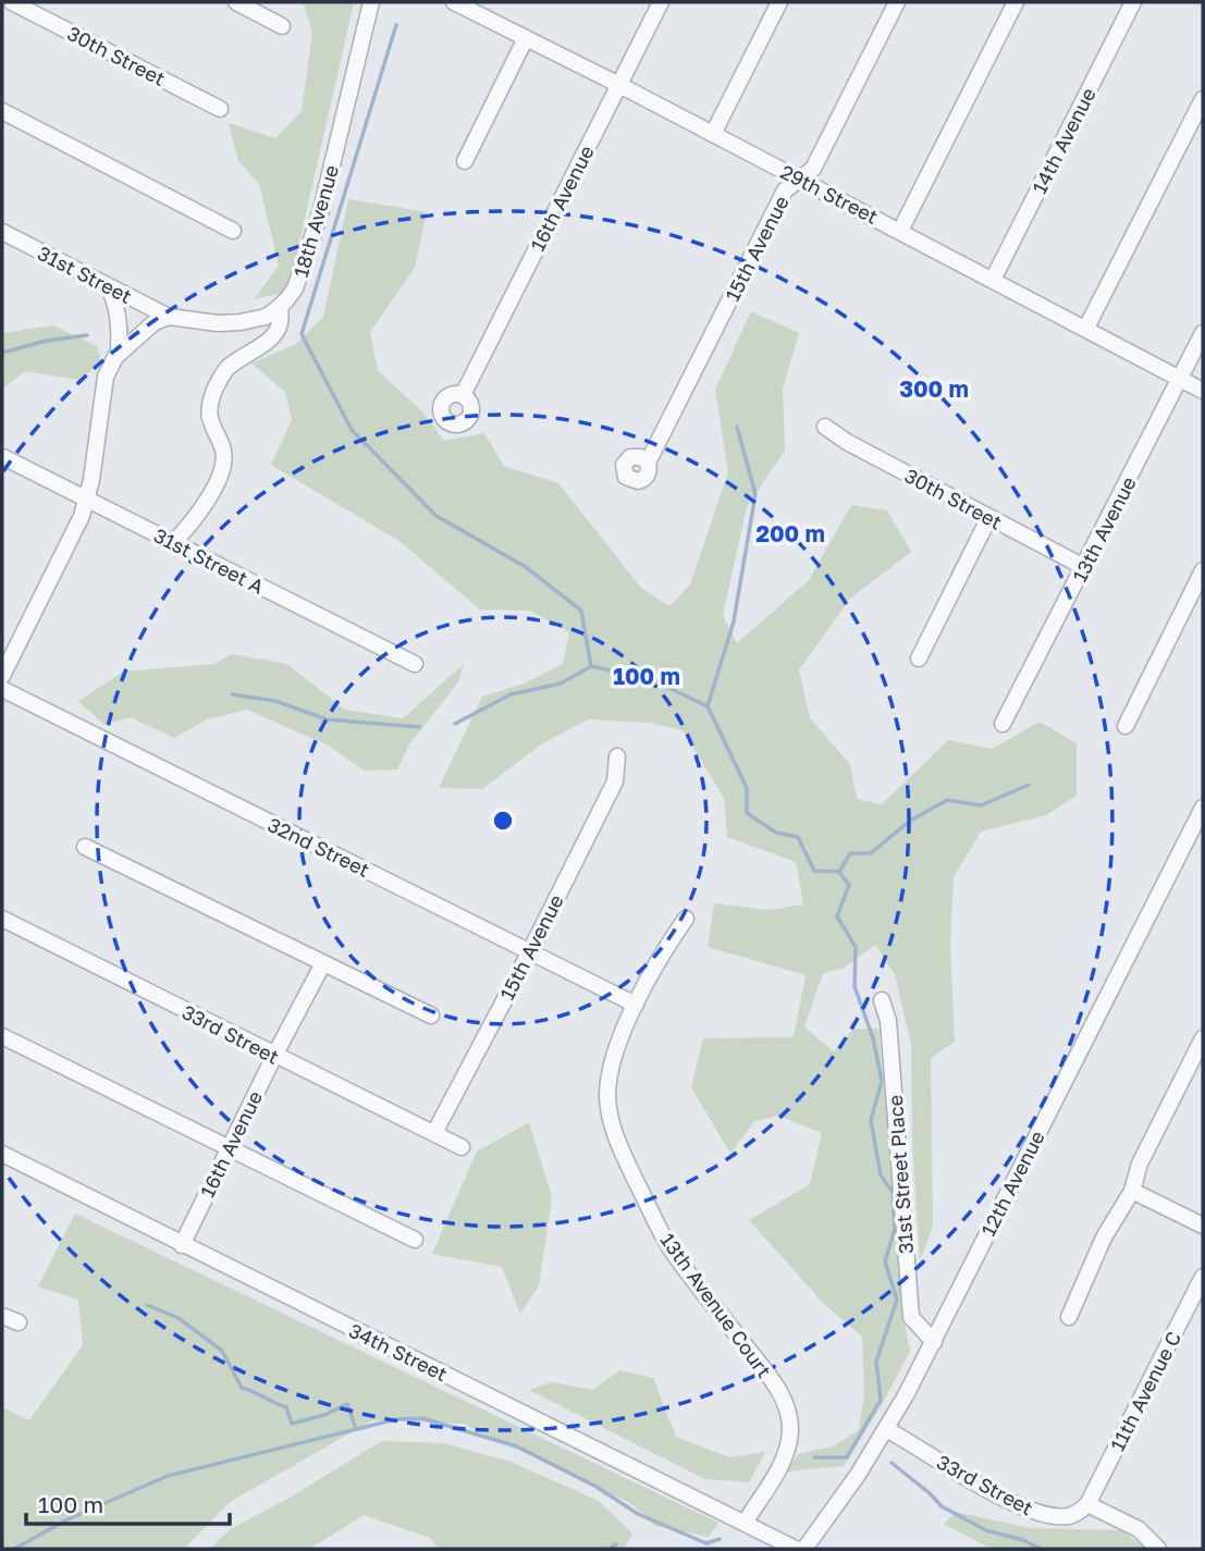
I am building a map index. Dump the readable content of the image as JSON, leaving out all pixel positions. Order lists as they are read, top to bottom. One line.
{"streets":{"street":["30th Street","14th Avenue","29th Street","16th Avenue","18th Avenue","15th Avenue","31st Street","13th Avenue","31st Street A","32nd Street","33rd Street","31st Street Place","12th Avenue","13th Avenue Court","34th Street","11th Avenue C"]},"crossings":[["30th Street","13th Avenue"],["14th Avenue","29th Street"],["29th Street","16th Avenue"],["29th Street","15th Avenue"],["29th Street","13th Avenue"],["16th Avenue","33rd Street"],["16th Avenue","34th Street"],["18th Avenue","31st Street A"],["15th Avenue","32nd Street"],["15th Avenue","33rd Street"],["32nd Street","13th Avenue Court"],["33rd Street","12th Avenue"],["33rd Street","11th Avenue C"],["31st Street Place","12th Avenue"],["13th Avenue Court","34th Street"]],"scale_bar":"100 m","rings":["300 m","200 m","100 m"]}
